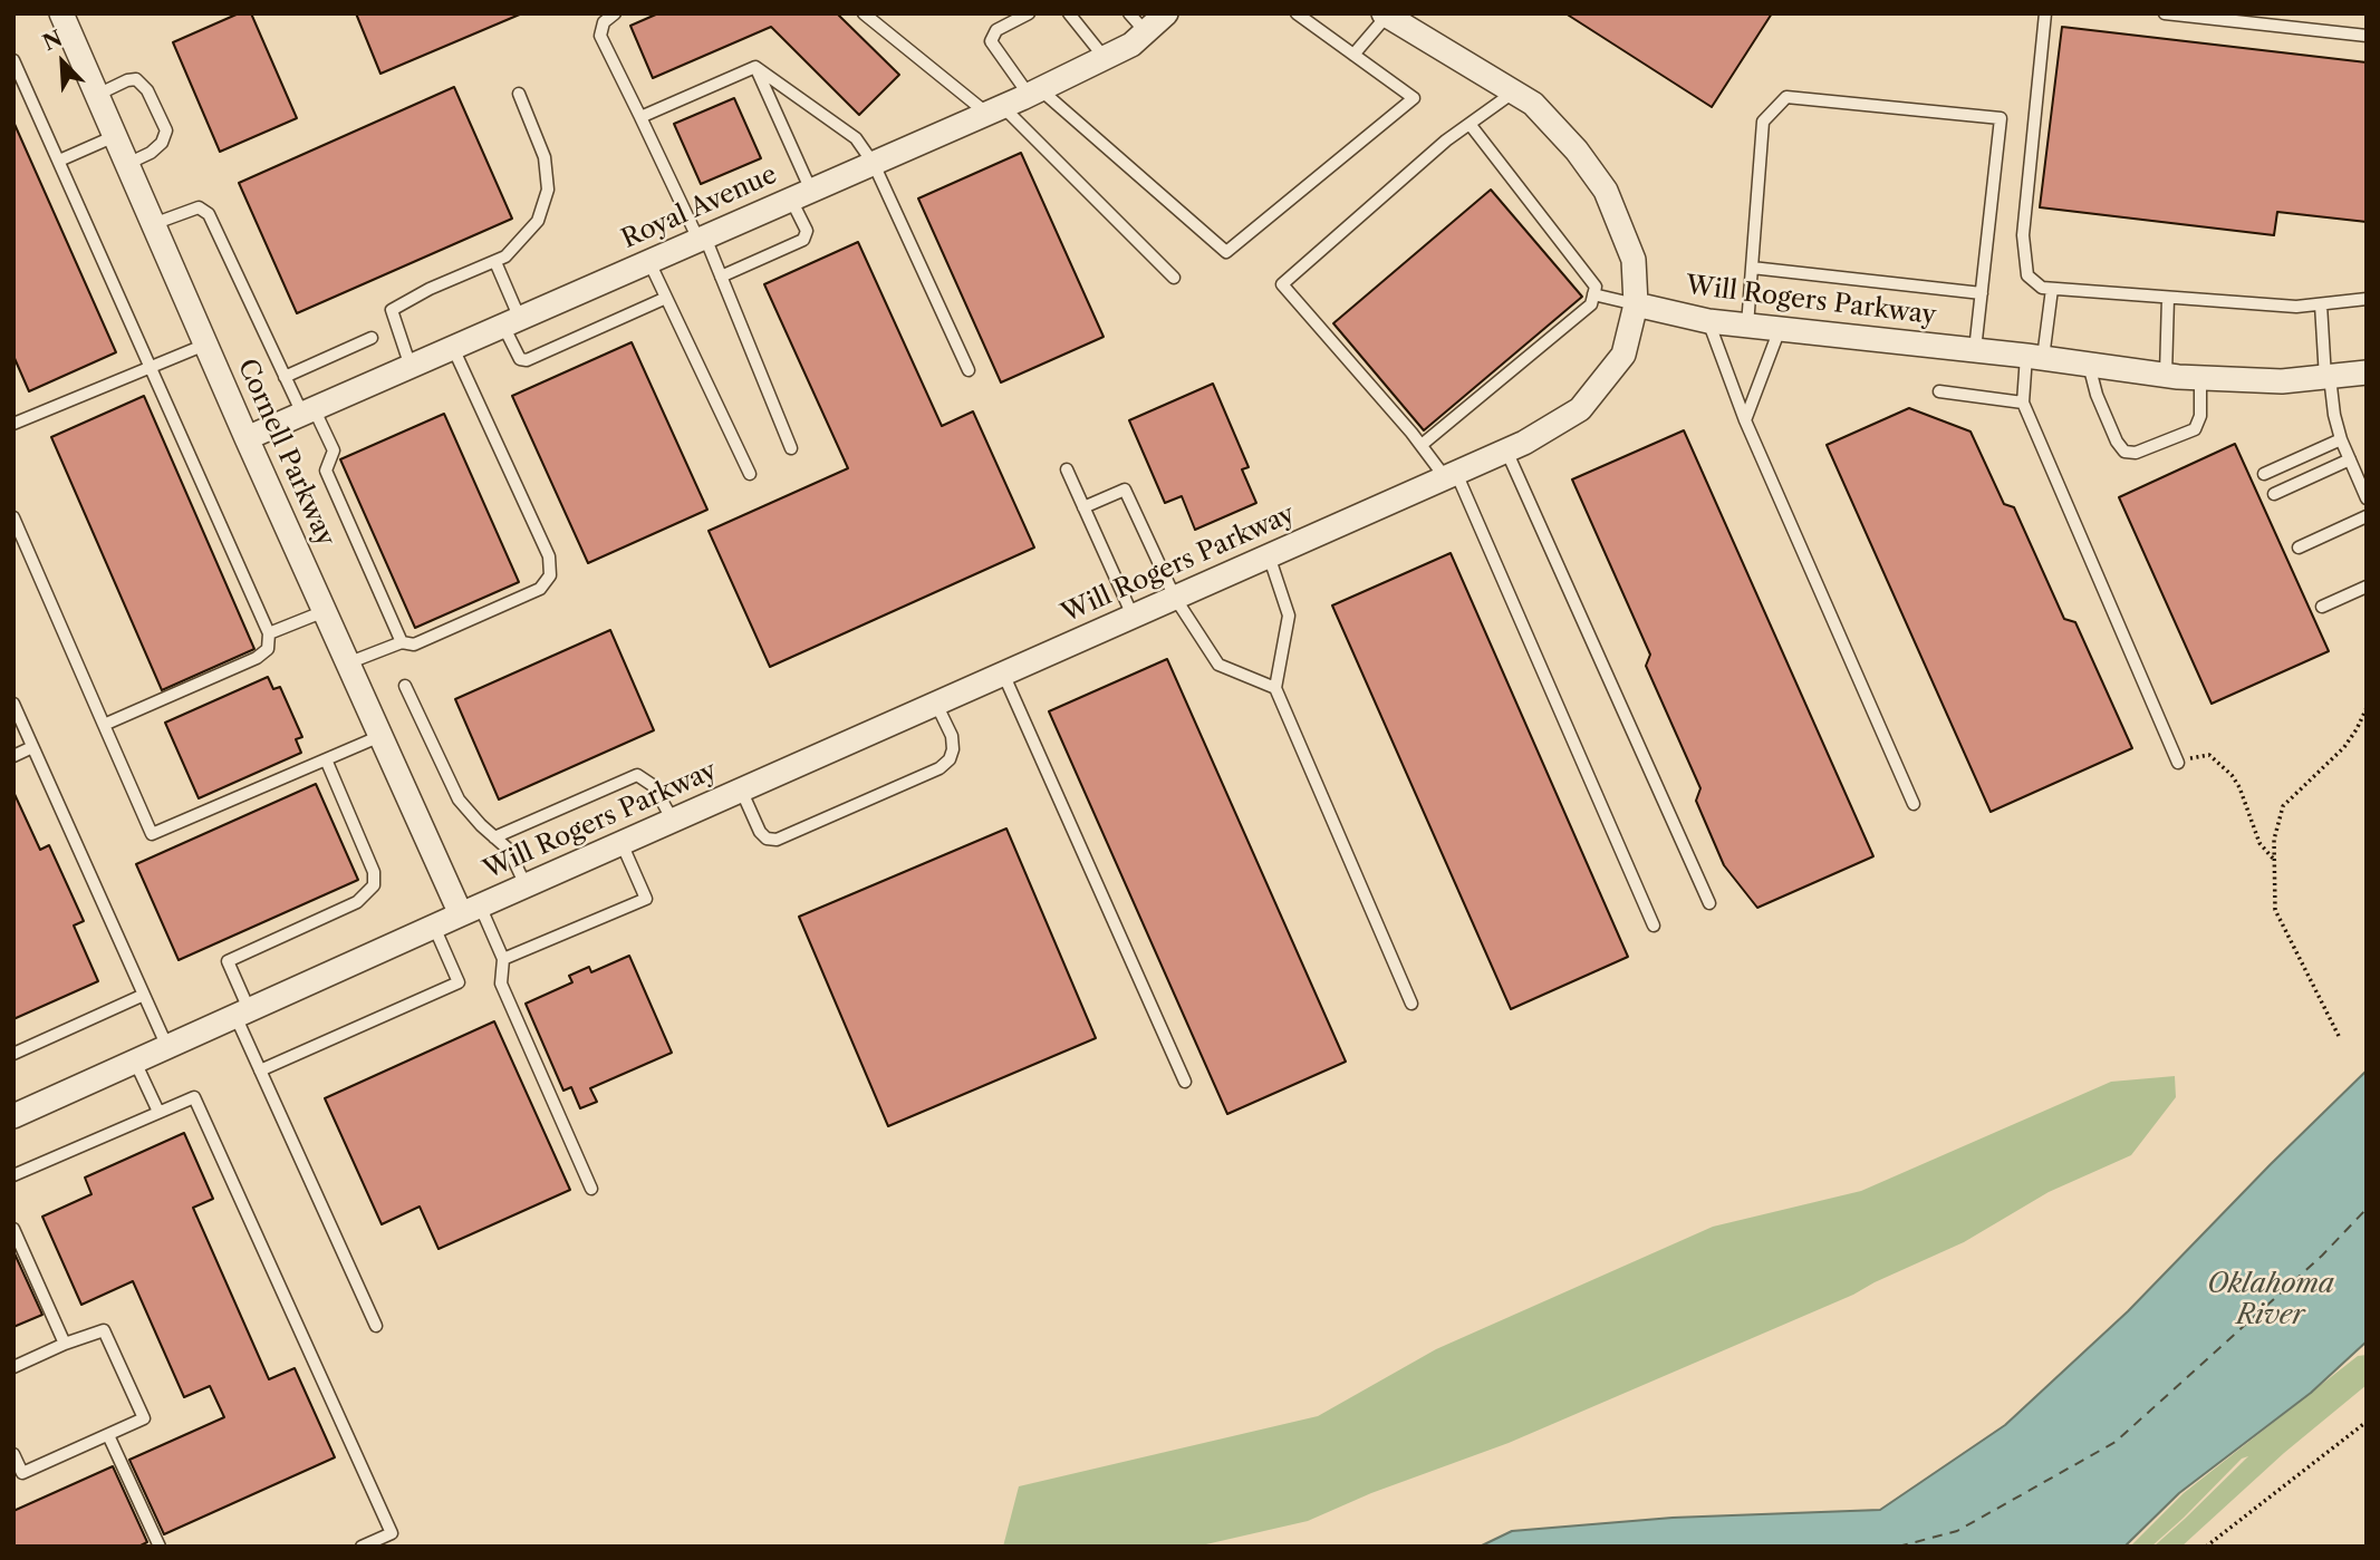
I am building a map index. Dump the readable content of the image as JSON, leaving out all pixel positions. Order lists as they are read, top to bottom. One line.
{"streets":{"street":["Royal Avenue","Will Rogers Parkway","Cornell Parkway"]},"crossings":[["Royal Avenue","Cornell Parkway"],["Will Rogers Parkway","Cornell Parkway"]],"water":["Oklahoma River"],"north":"top left"}
